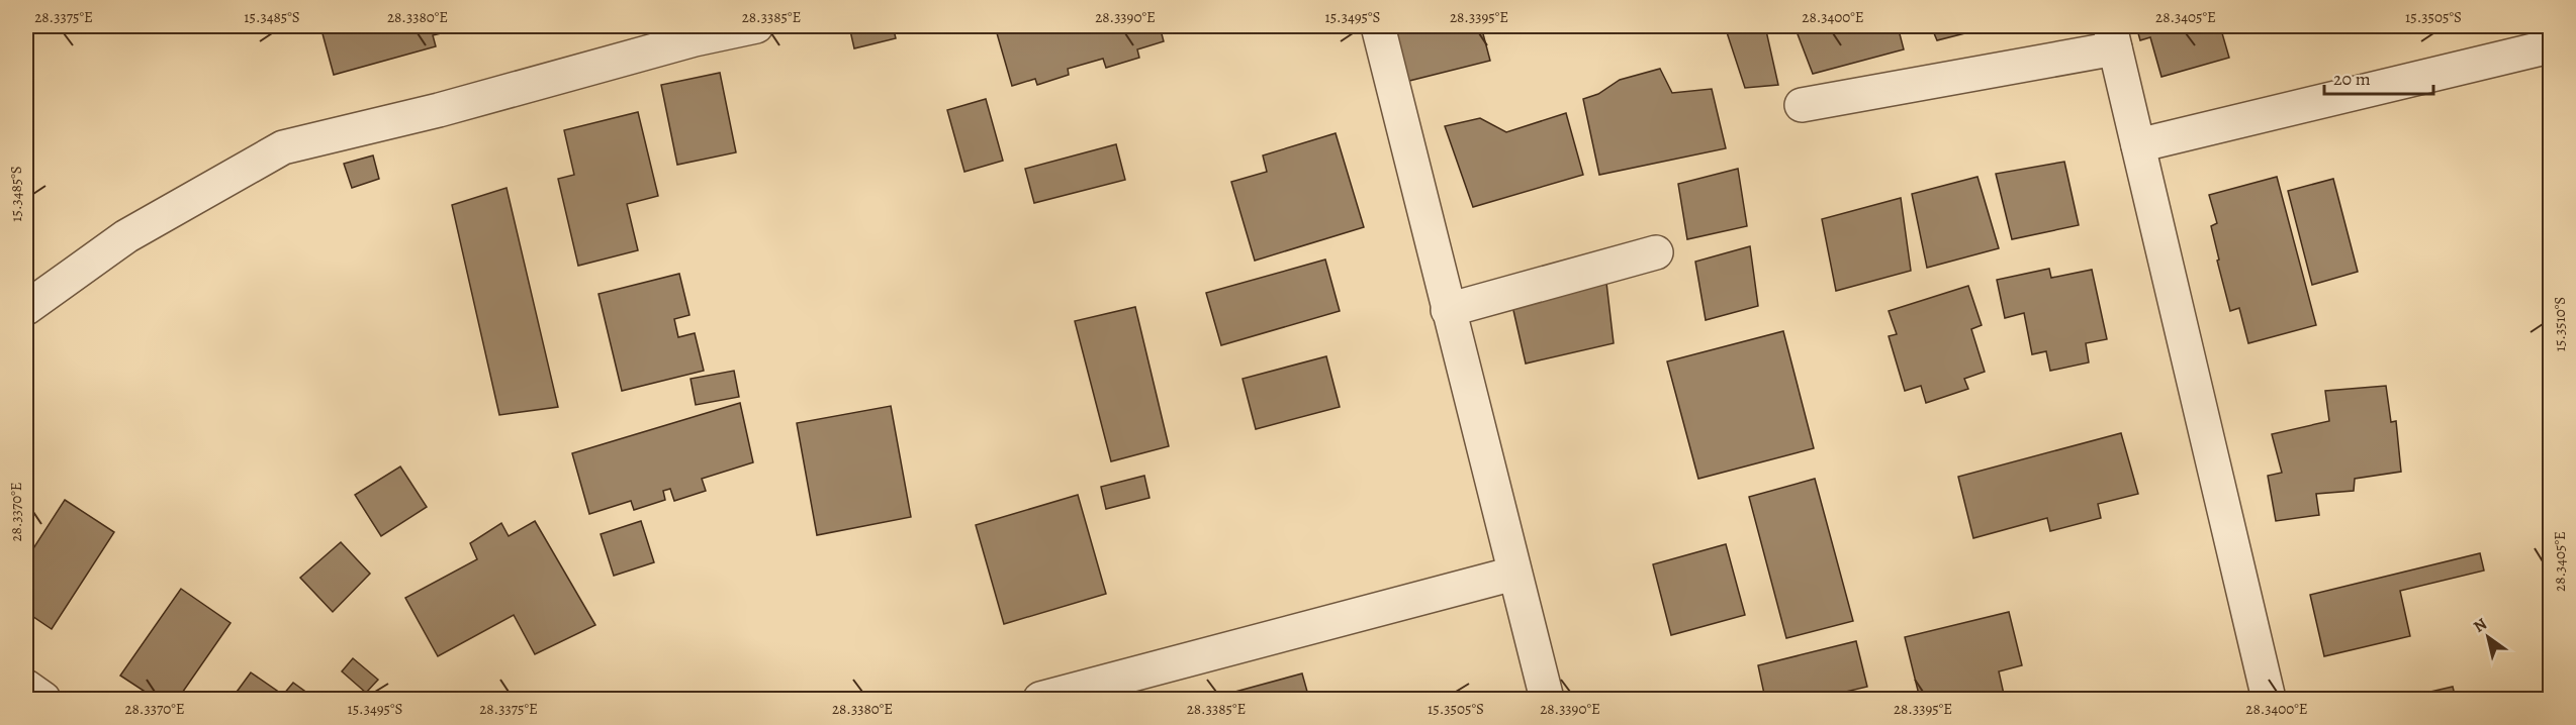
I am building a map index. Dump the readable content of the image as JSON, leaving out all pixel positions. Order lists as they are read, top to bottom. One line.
{"scale_bar":"20 m","north":"top left","coordinates":["28.3375°E","15.3485°S","28.3380°E","28.3385°E","28.3390°E","15.3495°S","28.3395°E","28.3400°E","28.3405°E","15.3505°S","15.3510°S","28.3370°E"]}
